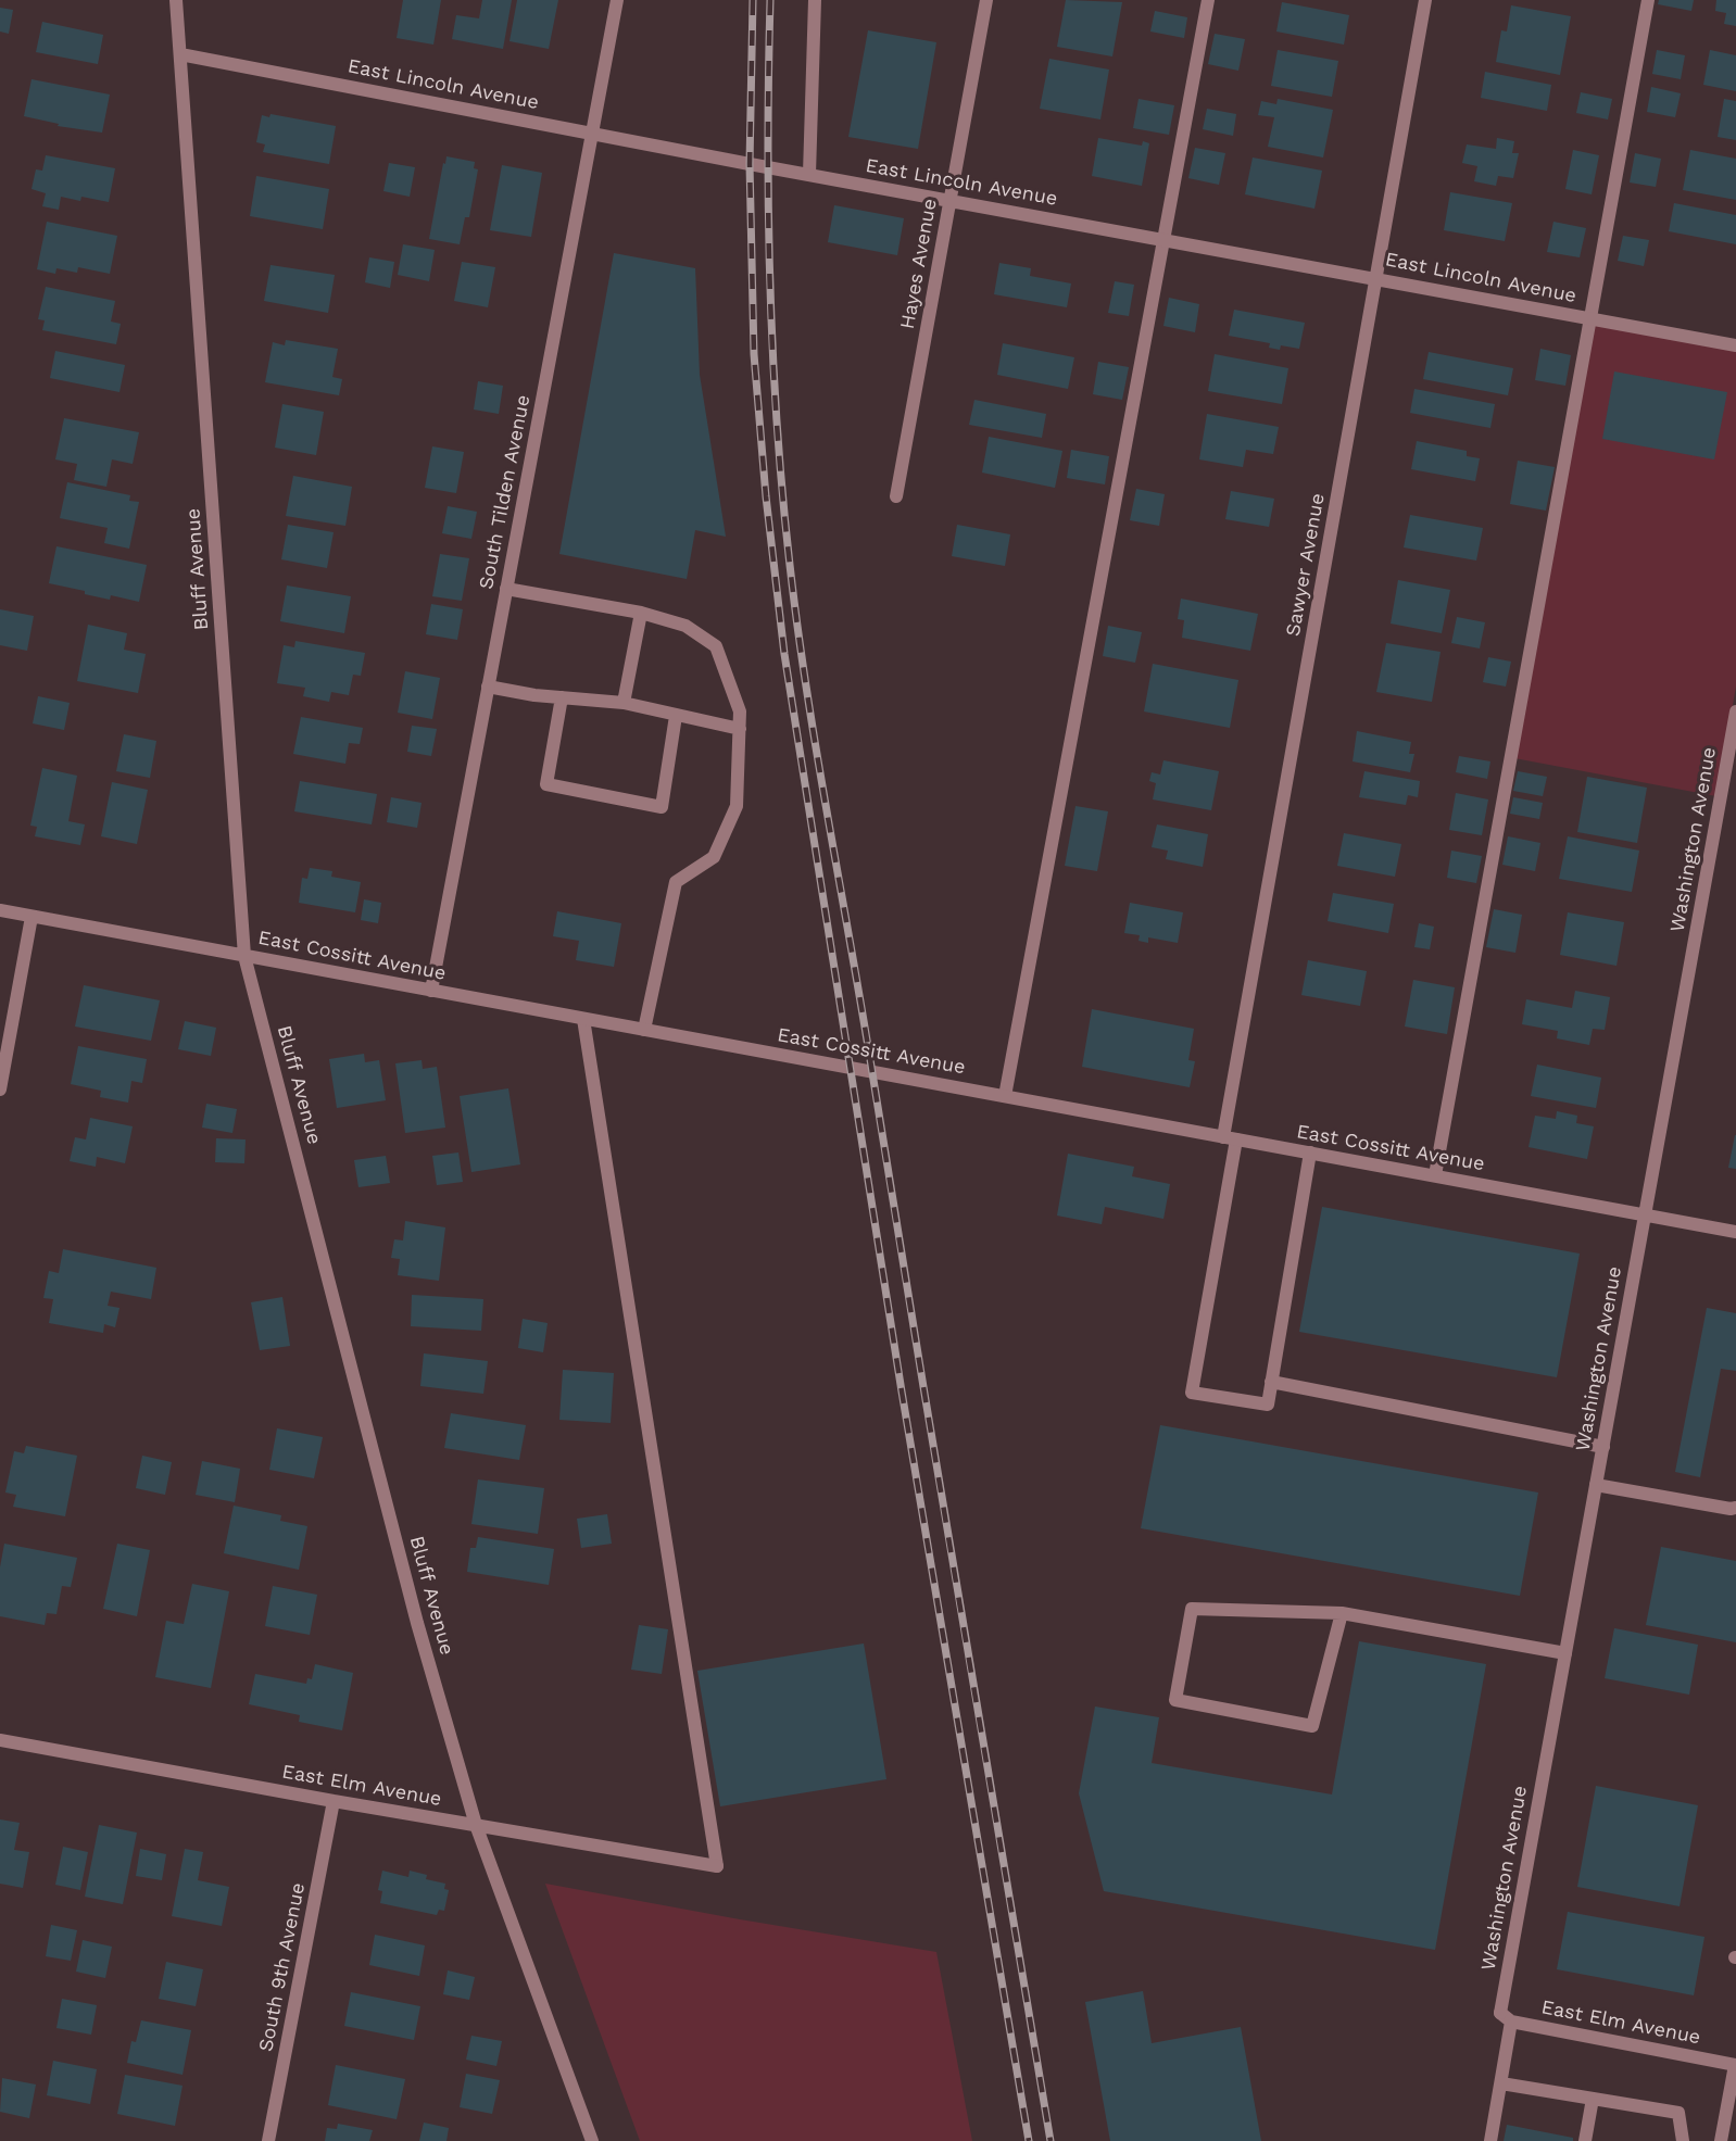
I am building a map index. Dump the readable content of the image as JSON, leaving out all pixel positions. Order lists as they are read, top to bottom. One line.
{"streets":{"street":["East Lincoln Avenue","Hayes Avenue","South Tilden Avenue","Sawyer Avenue","Bluff Avenue","Washington Avenue","East Cossitt Avenue","East Elm Avenue","South 9th Avenue"]},"crossings":[["East Lincoln Avenue","Hayes Avenue"],["East Lincoln Avenue","South Tilden Avenue"],["East Lincoln Avenue","Sawyer Avenue"],["East Lincoln Avenue","Bluff Avenue"],["South Tilden Avenue","East Cossitt Avenue"],["Sawyer Avenue","East Cossitt Avenue"],["Bluff Avenue","East Cossitt Avenue"],["Bluff Avenue","East Elm Avenue"],["Washington Avenue","East Cossitt Avenue"],["Washington Avenue","East Elm Avenue"],["East Cossitt Avenue","East Elm Avenue"],["East Elm Avenue","South 9th Avenue"]]}
